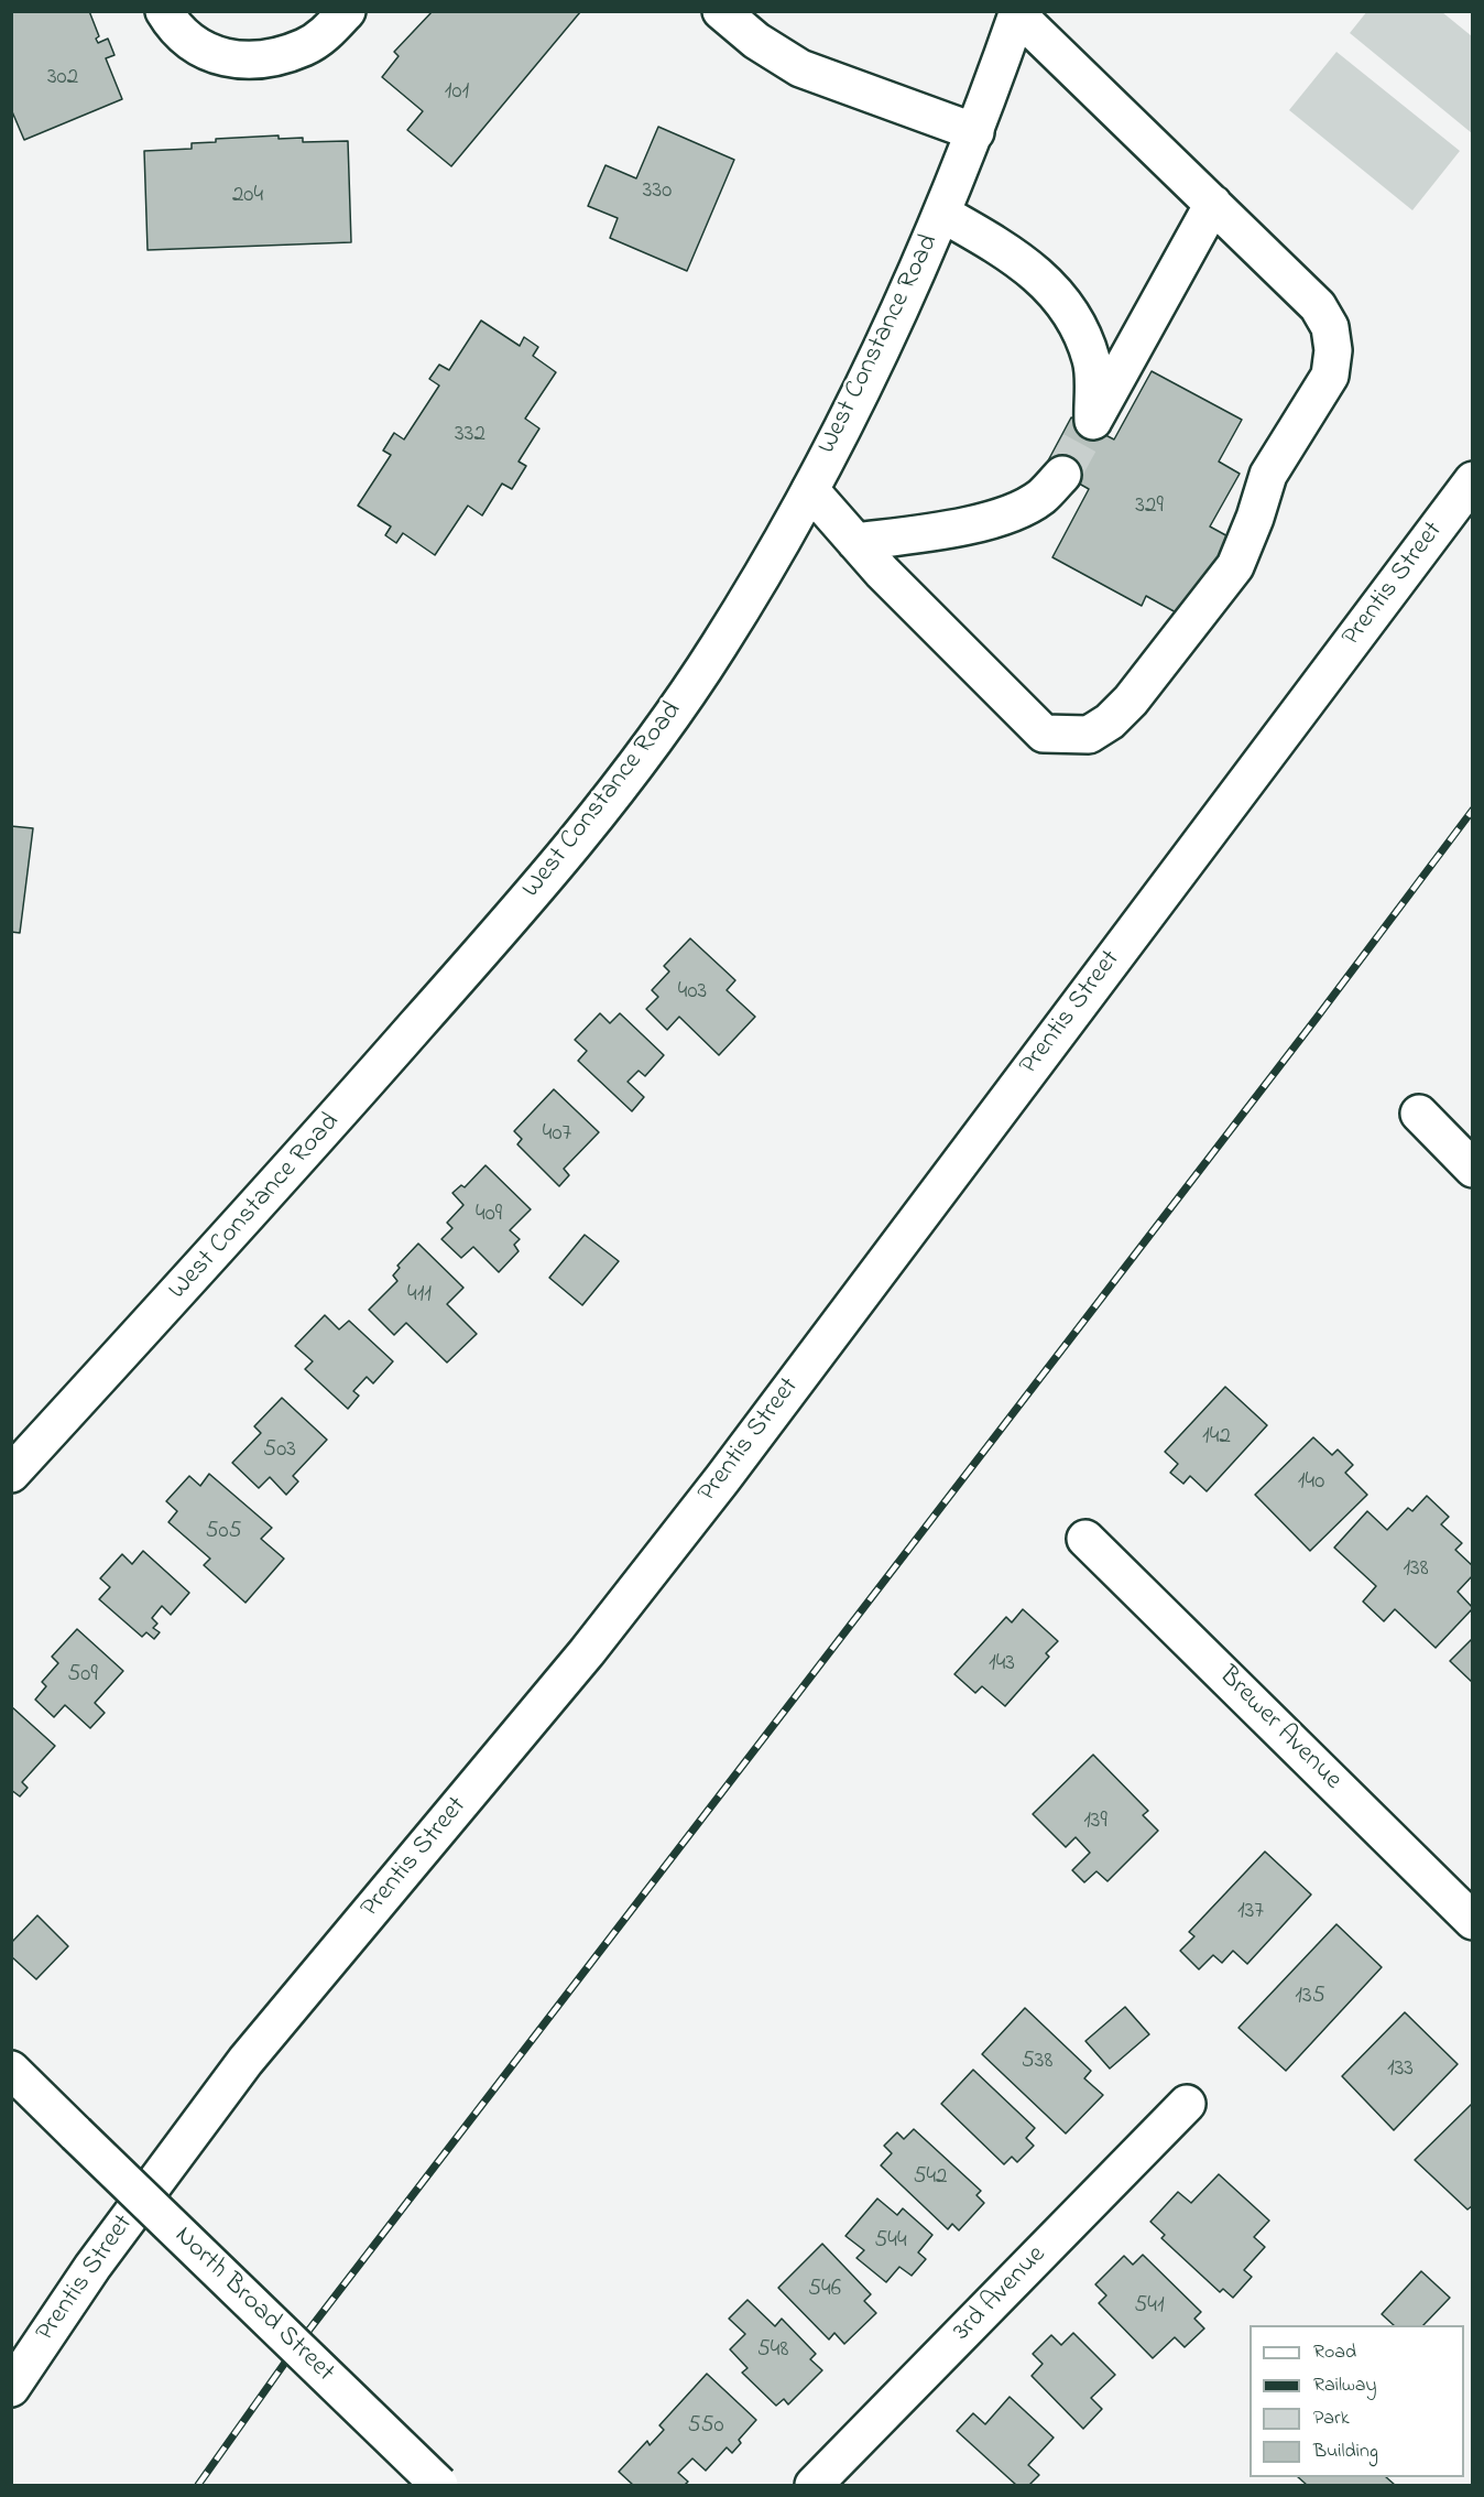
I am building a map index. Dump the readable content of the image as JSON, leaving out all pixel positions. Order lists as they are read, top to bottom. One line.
{"streets":{"street":["West Constance Road","Prentis Street","Brewer Avenue","3rd Avenue","North Broad Street"]},"house_numbers":["302","101","330","204","332","329","403","407","409","411","142","503","140","505","138","143","509","139","137","135","538","133","542","544","546","541","548","550"],"legend":["Road","Railway","Park","Building"]}
